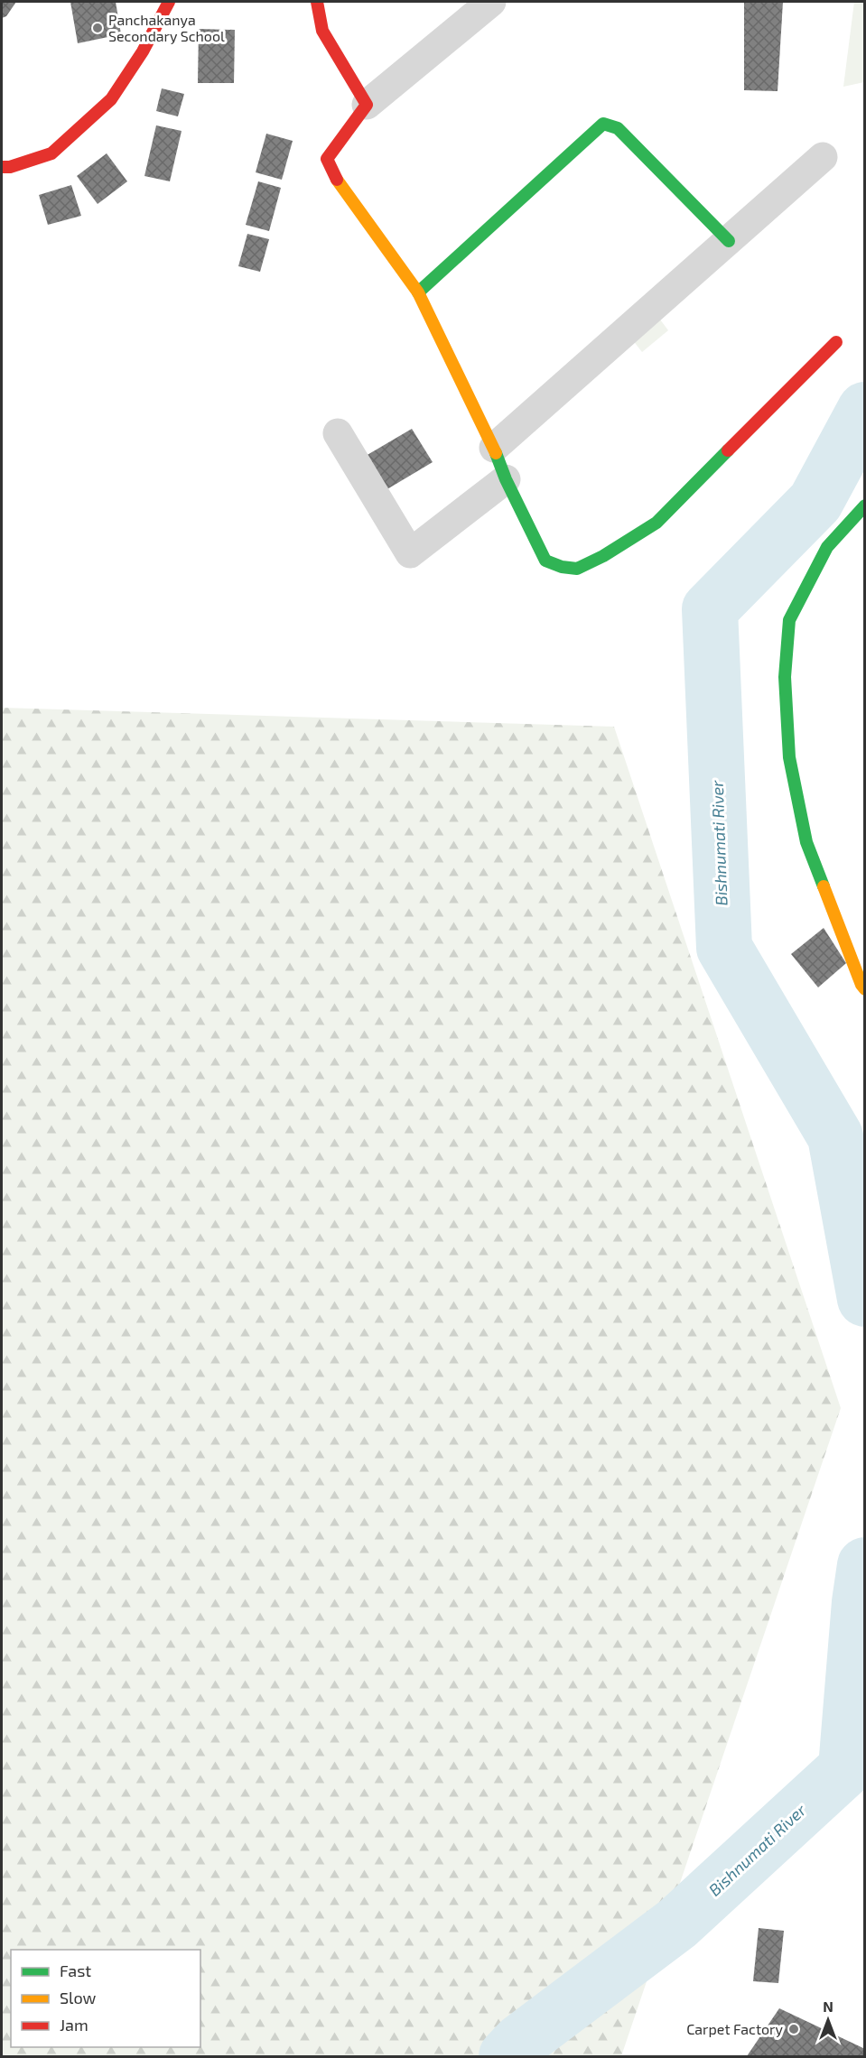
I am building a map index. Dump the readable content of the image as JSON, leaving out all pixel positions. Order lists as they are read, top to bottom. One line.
{"water":["Bishnumati River"],"places":["Panchakanya Secondary School","Carpet Factory"],"legend":["Fast","Slow","Jam"],"north":"top"}
